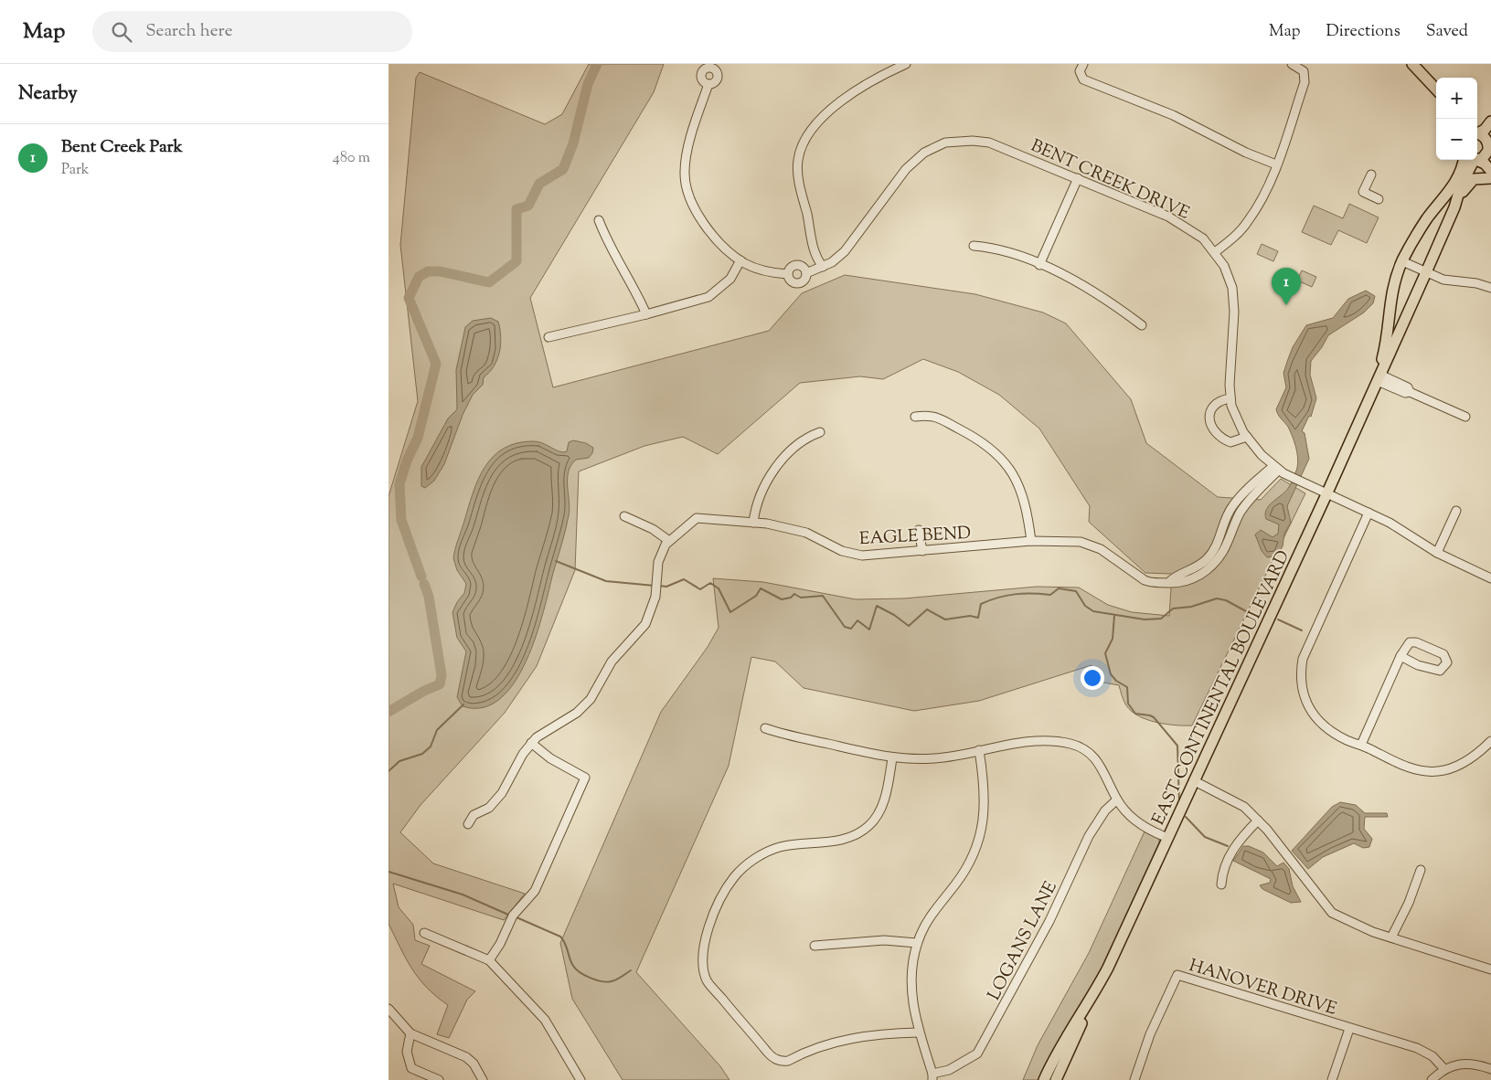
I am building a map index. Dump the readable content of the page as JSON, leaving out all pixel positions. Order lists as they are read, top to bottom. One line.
{"streets":{"main road":["EAST CONTINENTAL BOULEVARD"],"street":["BENT CREEK DRIVE","EAGLE BEND","LOGANS LANE","HANOVER DRIVE"]},"crossings":[["BENT CREEK DRIVE","EAGLE BEND"],["BENT CREEK DRIVE","EAST CONTINENTAL BOULEVARD"]],"page":{"header":"Map","search":"Search here","nav":["Map","Directions","Saved"],"heading":"Nearby","map_buttons":["+","−"],"list":[{"mark":"1","name":"Bent Creek Park","note":"Park","value":"480 m"}],"pins":"1"}}
